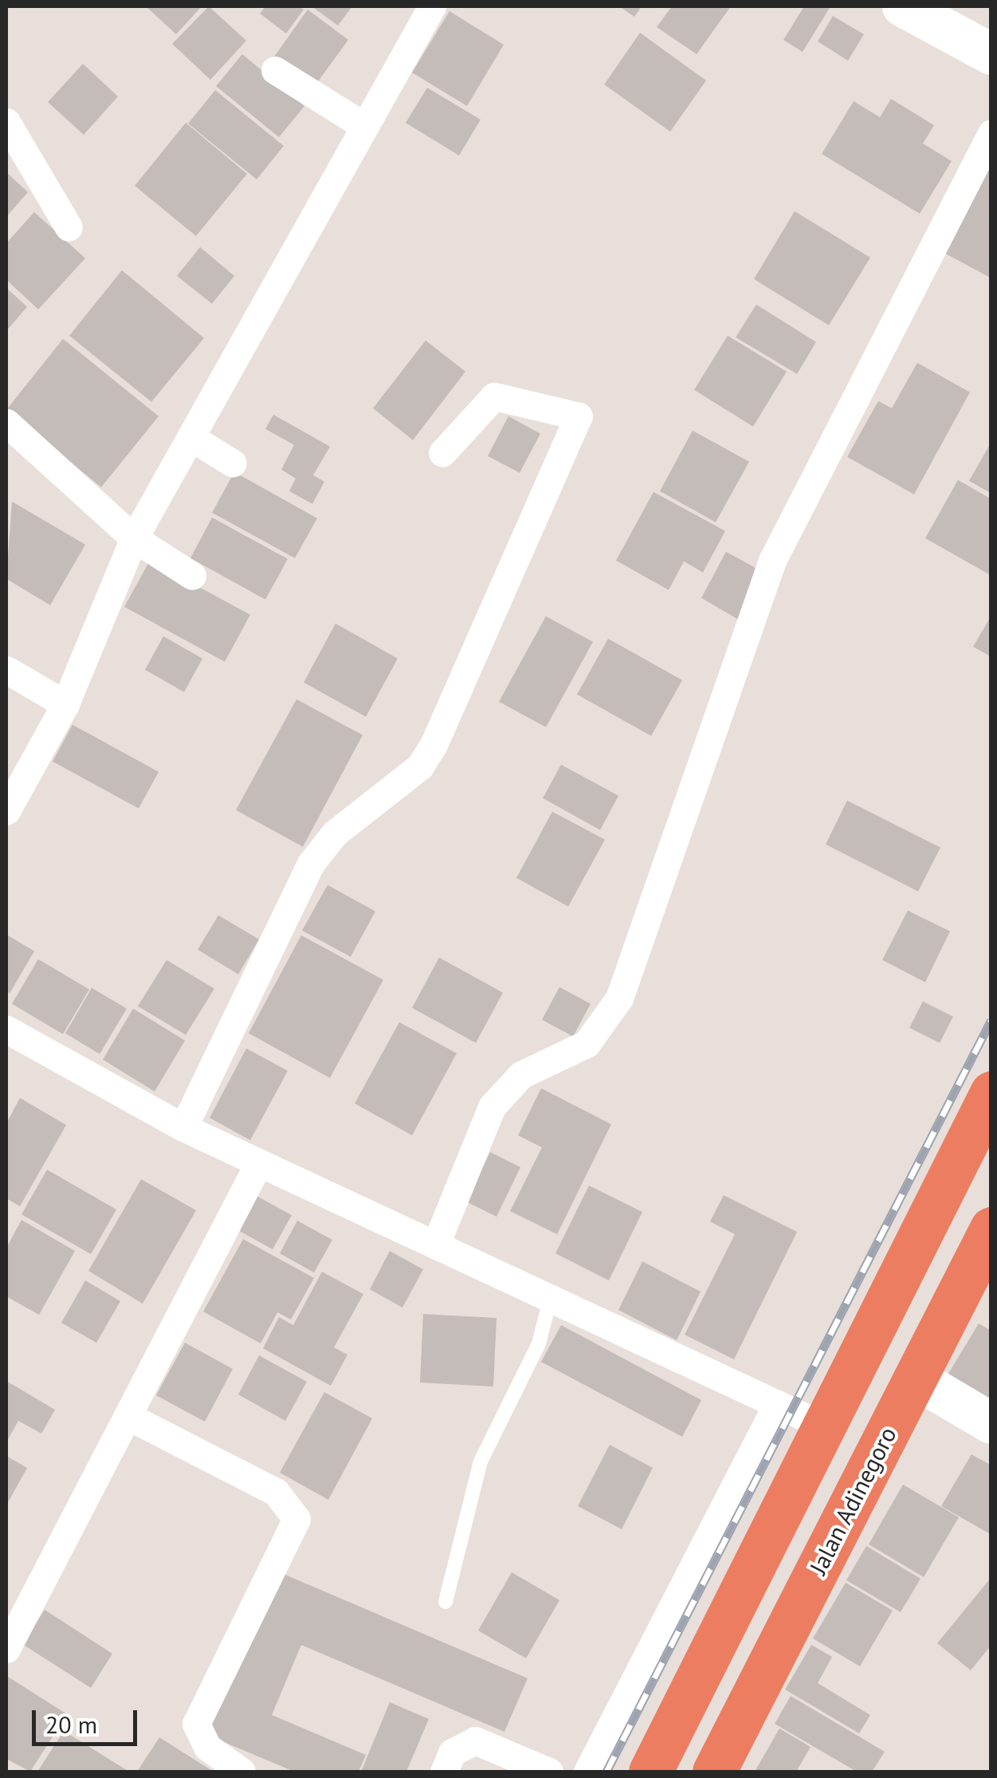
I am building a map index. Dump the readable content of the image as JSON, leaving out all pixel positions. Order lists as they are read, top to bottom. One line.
{"streets":{"highway":["Jalan Adinegoro"]},"scale_bar":"20 m"}
